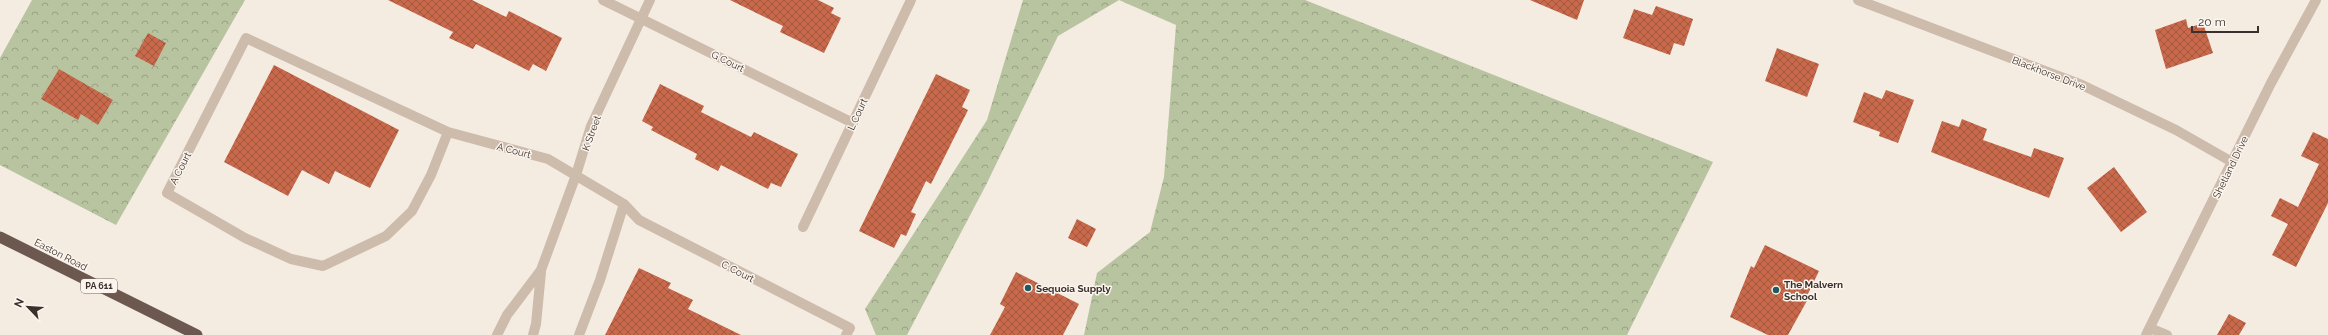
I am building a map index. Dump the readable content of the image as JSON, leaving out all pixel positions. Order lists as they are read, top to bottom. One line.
{"streets":{"highway":["Easton Road","PA 611"],"street":["G Court","Blackhorse Drive","L Court","K Street","A Court","Shetland Drive","C Court"]},"crossings":[["G Court","L Court"],["G Court","K Street"],["Blackhorse Drive","Shetland Drive"],["K Street","A Court"],["K Street","C Court"],["A Court","C Court"]],"places":["Sequoia Supply","The Malvern School"],"scale_bar":"20 m","north":"top left"}
